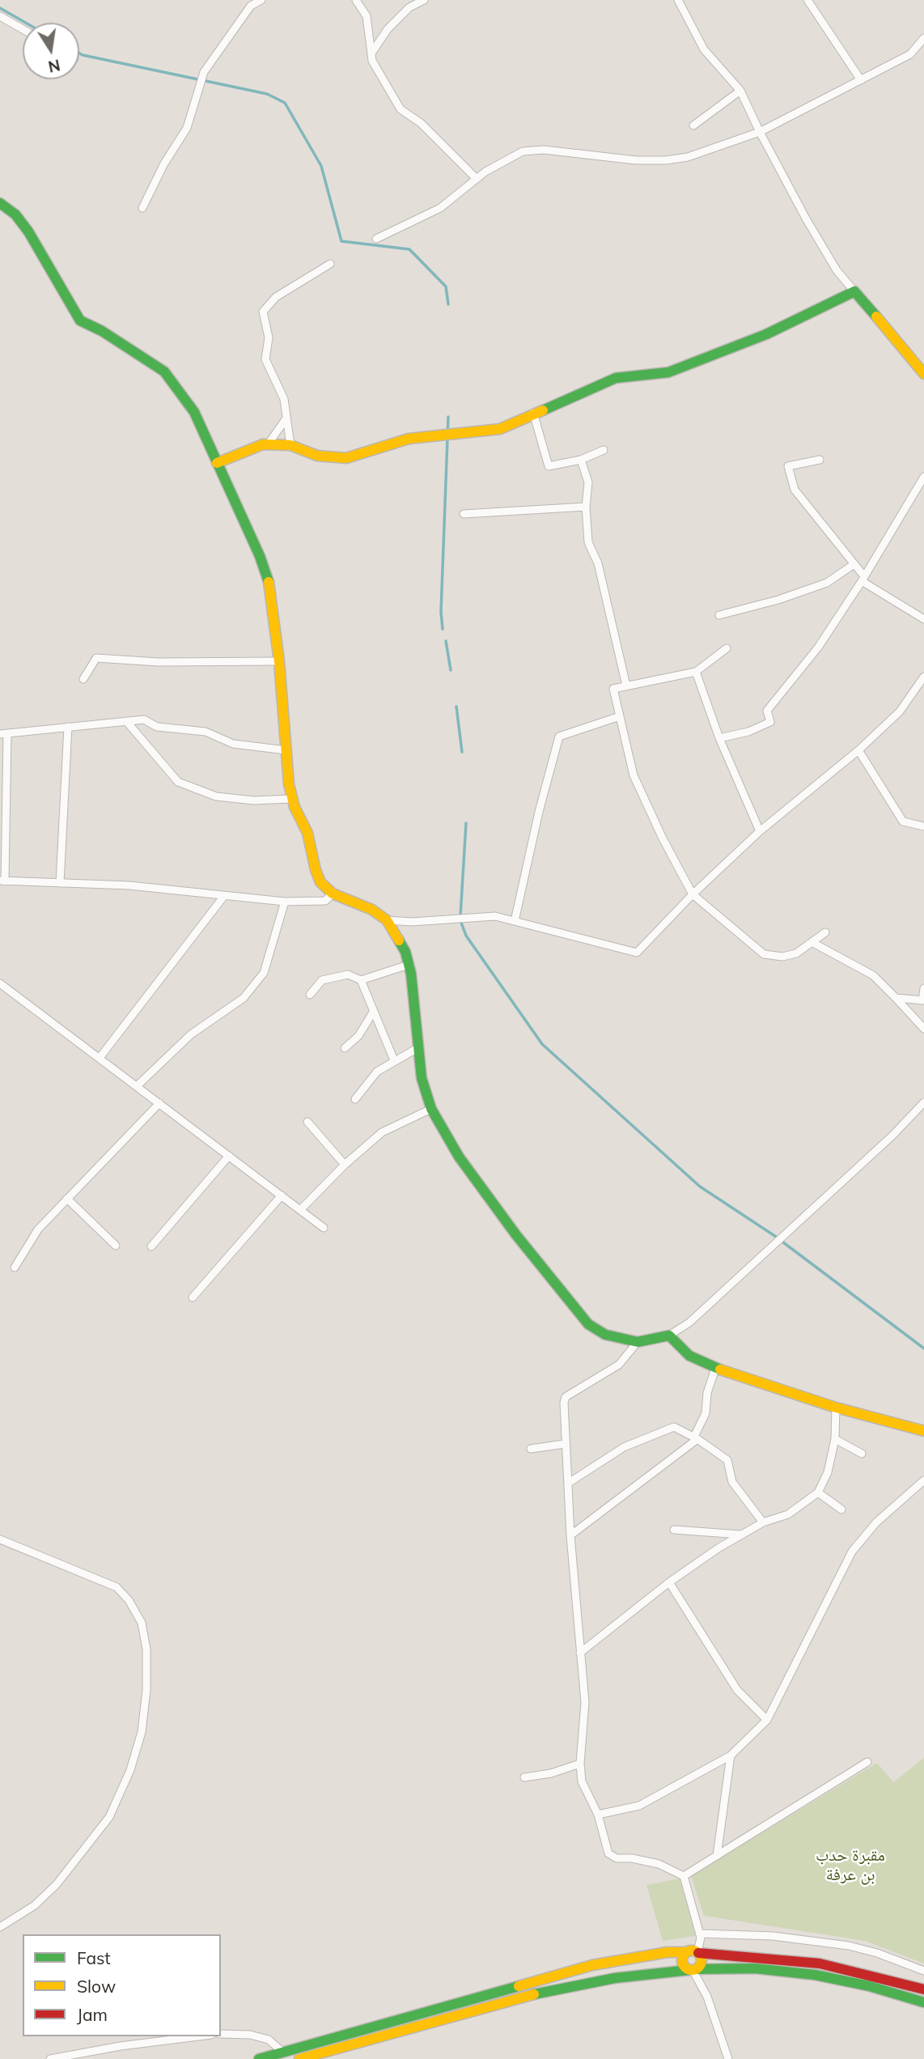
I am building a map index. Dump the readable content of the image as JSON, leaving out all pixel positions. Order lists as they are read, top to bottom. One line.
{"parks":["مقبرة حدب بن عرفة"],"legend":["Fast","Slow","Jam"],"north":"bottom"}
